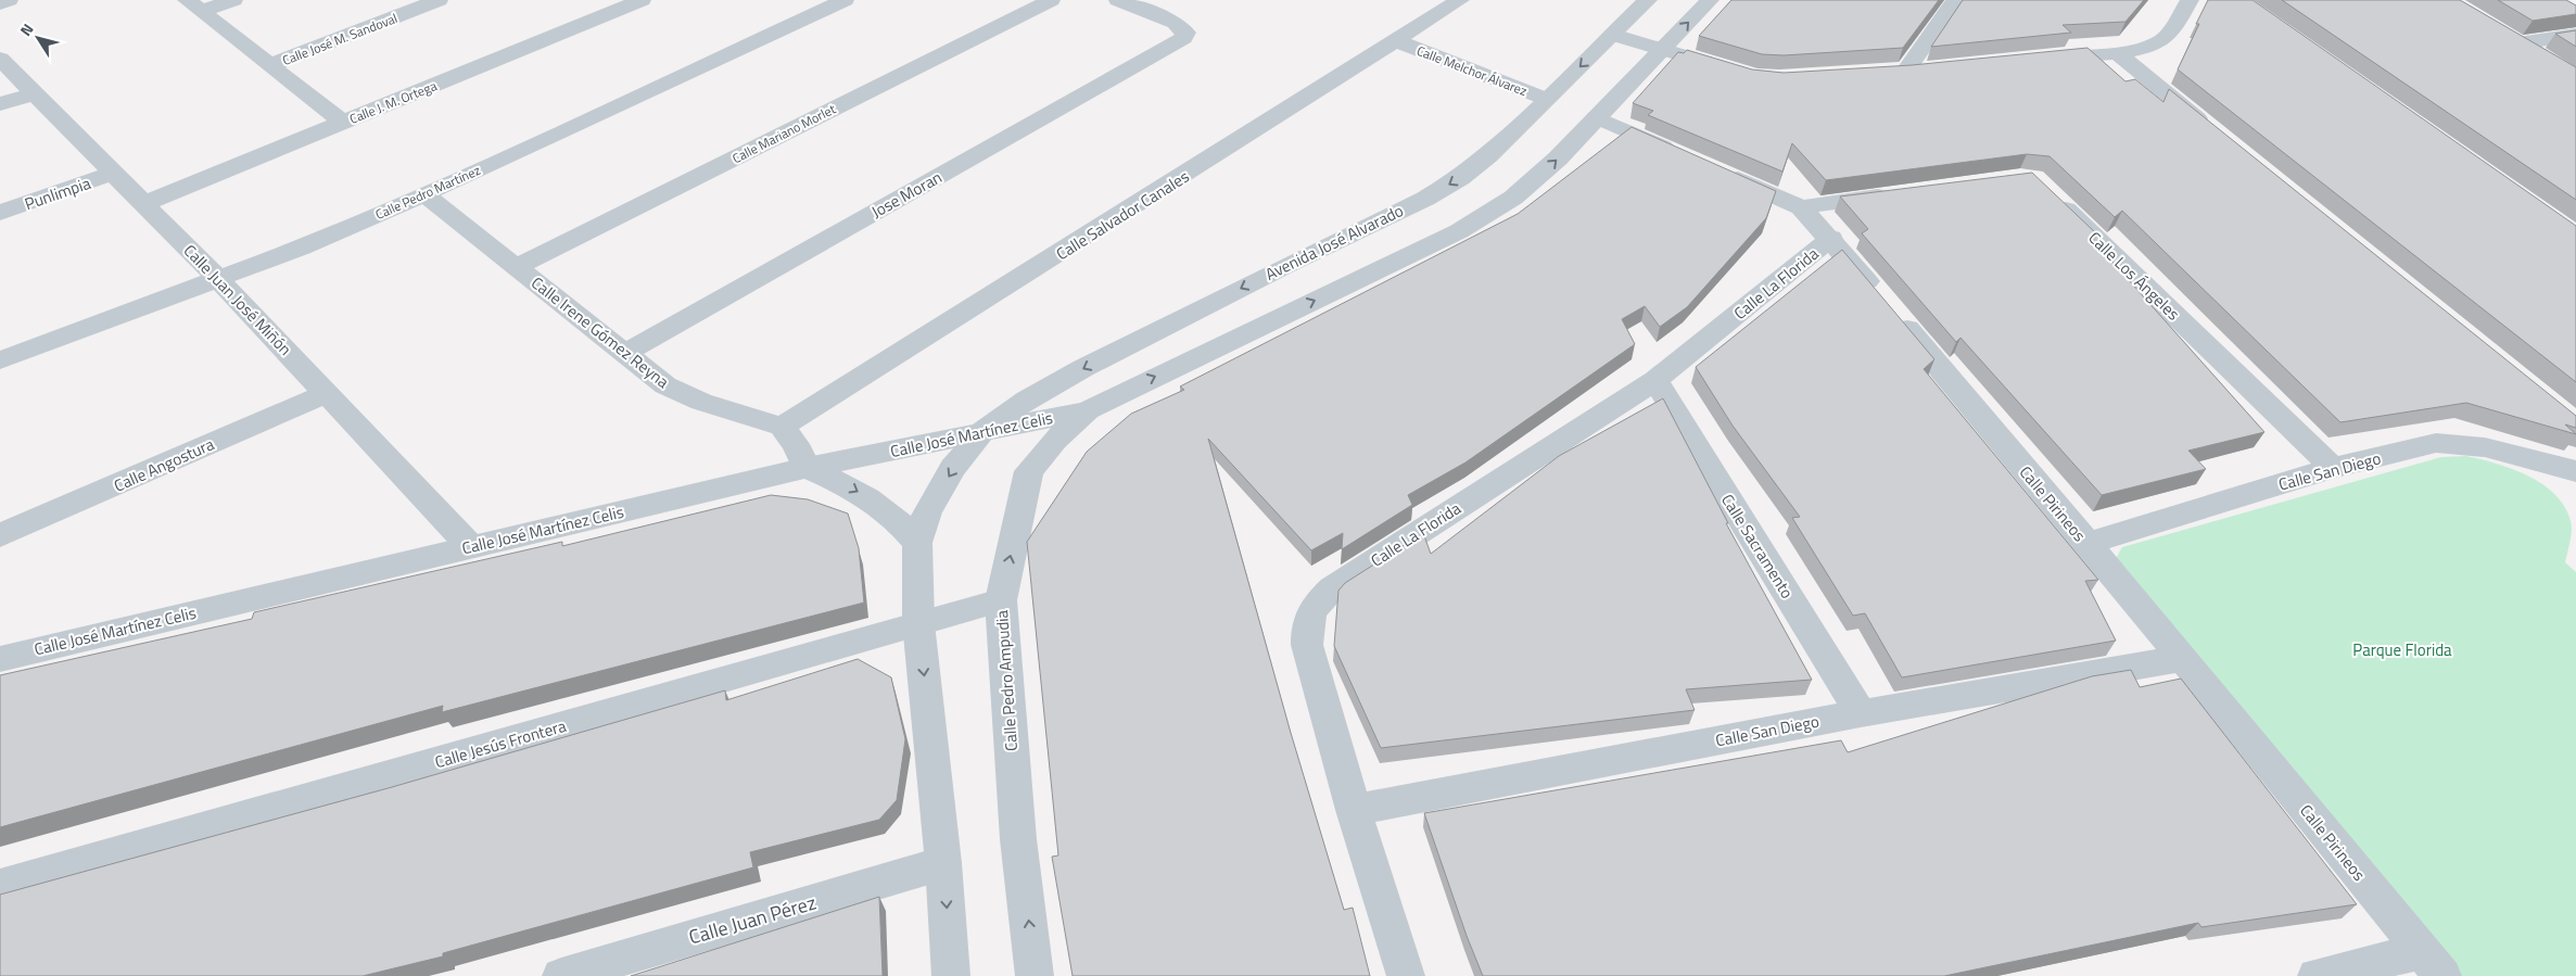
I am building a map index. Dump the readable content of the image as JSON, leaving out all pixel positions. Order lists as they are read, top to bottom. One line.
{"streets":{"street":["Calle José M. Sandoval","Calle Melchor Álvarez","Calle J. M. Ortega","Calle Mariano Morlet","Calle Pedro Martínez","Punlimpia","Jose Moran","Calle Salvador Canales","Avenida José Alvarado","Calle Los Ángeles","Calle La Florida","Calle Juan José Miñón","Calle Irene Gómez Reyna","Calle José Martínez Celis","Calle Angostura","Calle San Diego","Calle Pirineos","Calle Sacramento","Calle Pedro Ampudia","Calle Jesús Frontera","Calle Juan Pérez"]},"crossings":[["Calle Melchor Álvarez","Calle Salvador Canales"],["Calle Melchor Álvarez","Avenida José Alvarado"],["Calle J. M. Ortega","Calle Juan José Miñón"],["Calle Mariano Morlet","Calle Irene Gómez Reyna"],["Calle Pedro Martínez","Calle Juan José Miñón"],["Calle Pedro Martínez","Calle Irene Gómez Reyna"],["Punlimpia","Calle Juan José Miñón"],["Jose Moran","Calle Irene Gómez Reyna"],["Calle Salvador Canales","Calle Irene Gómez Reyna"],["Avenida José Alvarado","Calle José Martínez Celis"],["Calle Los Ángeles","Calle San Diego"],["Calle La Florida","Calle San Diego"],["Calle La Florida","Calle Pirineos"],["Calle La Florida","Calle Sacramento"],["Calle Juan José Miñón","Calle José Martínez Celis"],["Calle Juan José Miñón","Calle Angostura"],["Calle José Martínez Celis","Calle Pedro Ampudia"],["Calle San Diego","Calle Pirineos"],["Calle San Diego","Calle Sacramento"],["Calle Pedro Ampudia","Calle Jesús Frontera"]],"parks":["Parque Florida"],"north":"top left"}
